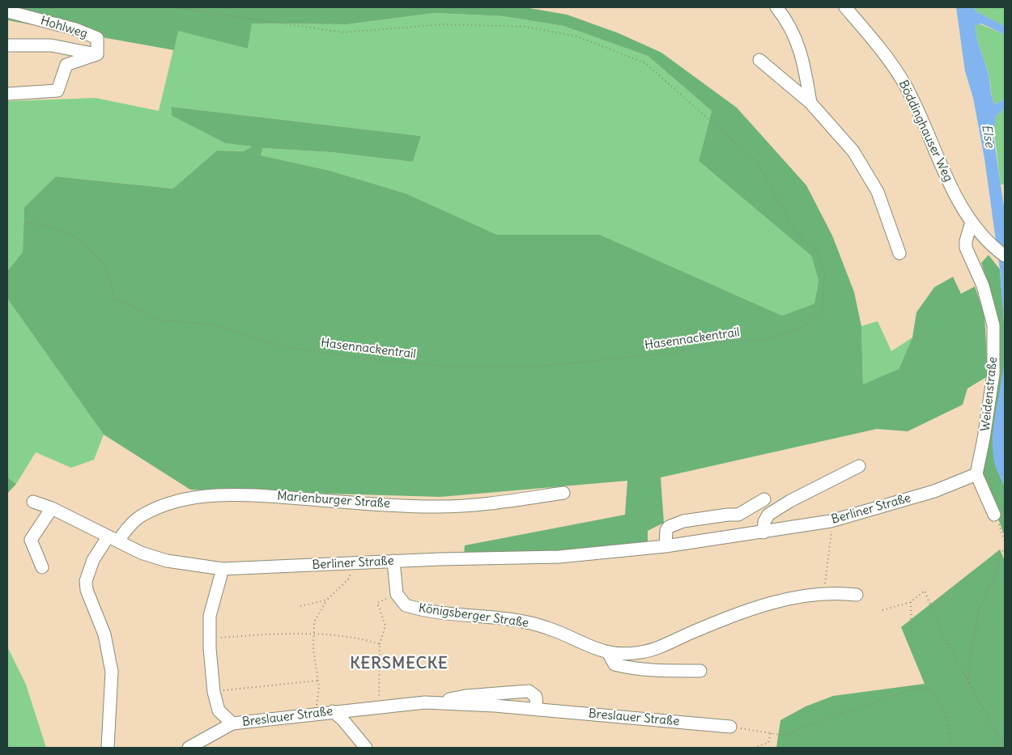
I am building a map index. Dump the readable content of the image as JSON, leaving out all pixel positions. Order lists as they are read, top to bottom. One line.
{"streets":{"street":["Hohlweg","Böddinghauser Weg","Weidenstraße","Marienburger Straße","Berliner Straße","Königsberger Straße","Breslauer Straße"],"path":["Hasennackentrail"]},"crossings":[["Böddinghauser Weg","Weidenstraße"],["Weidenstraße","Berliner Straße"],["Marienburger Straße","Berliner Straße"],["Berliner Straße","Breslauer Straße"]],"districts":["KERSMECKE"],"water":["Else"]}
